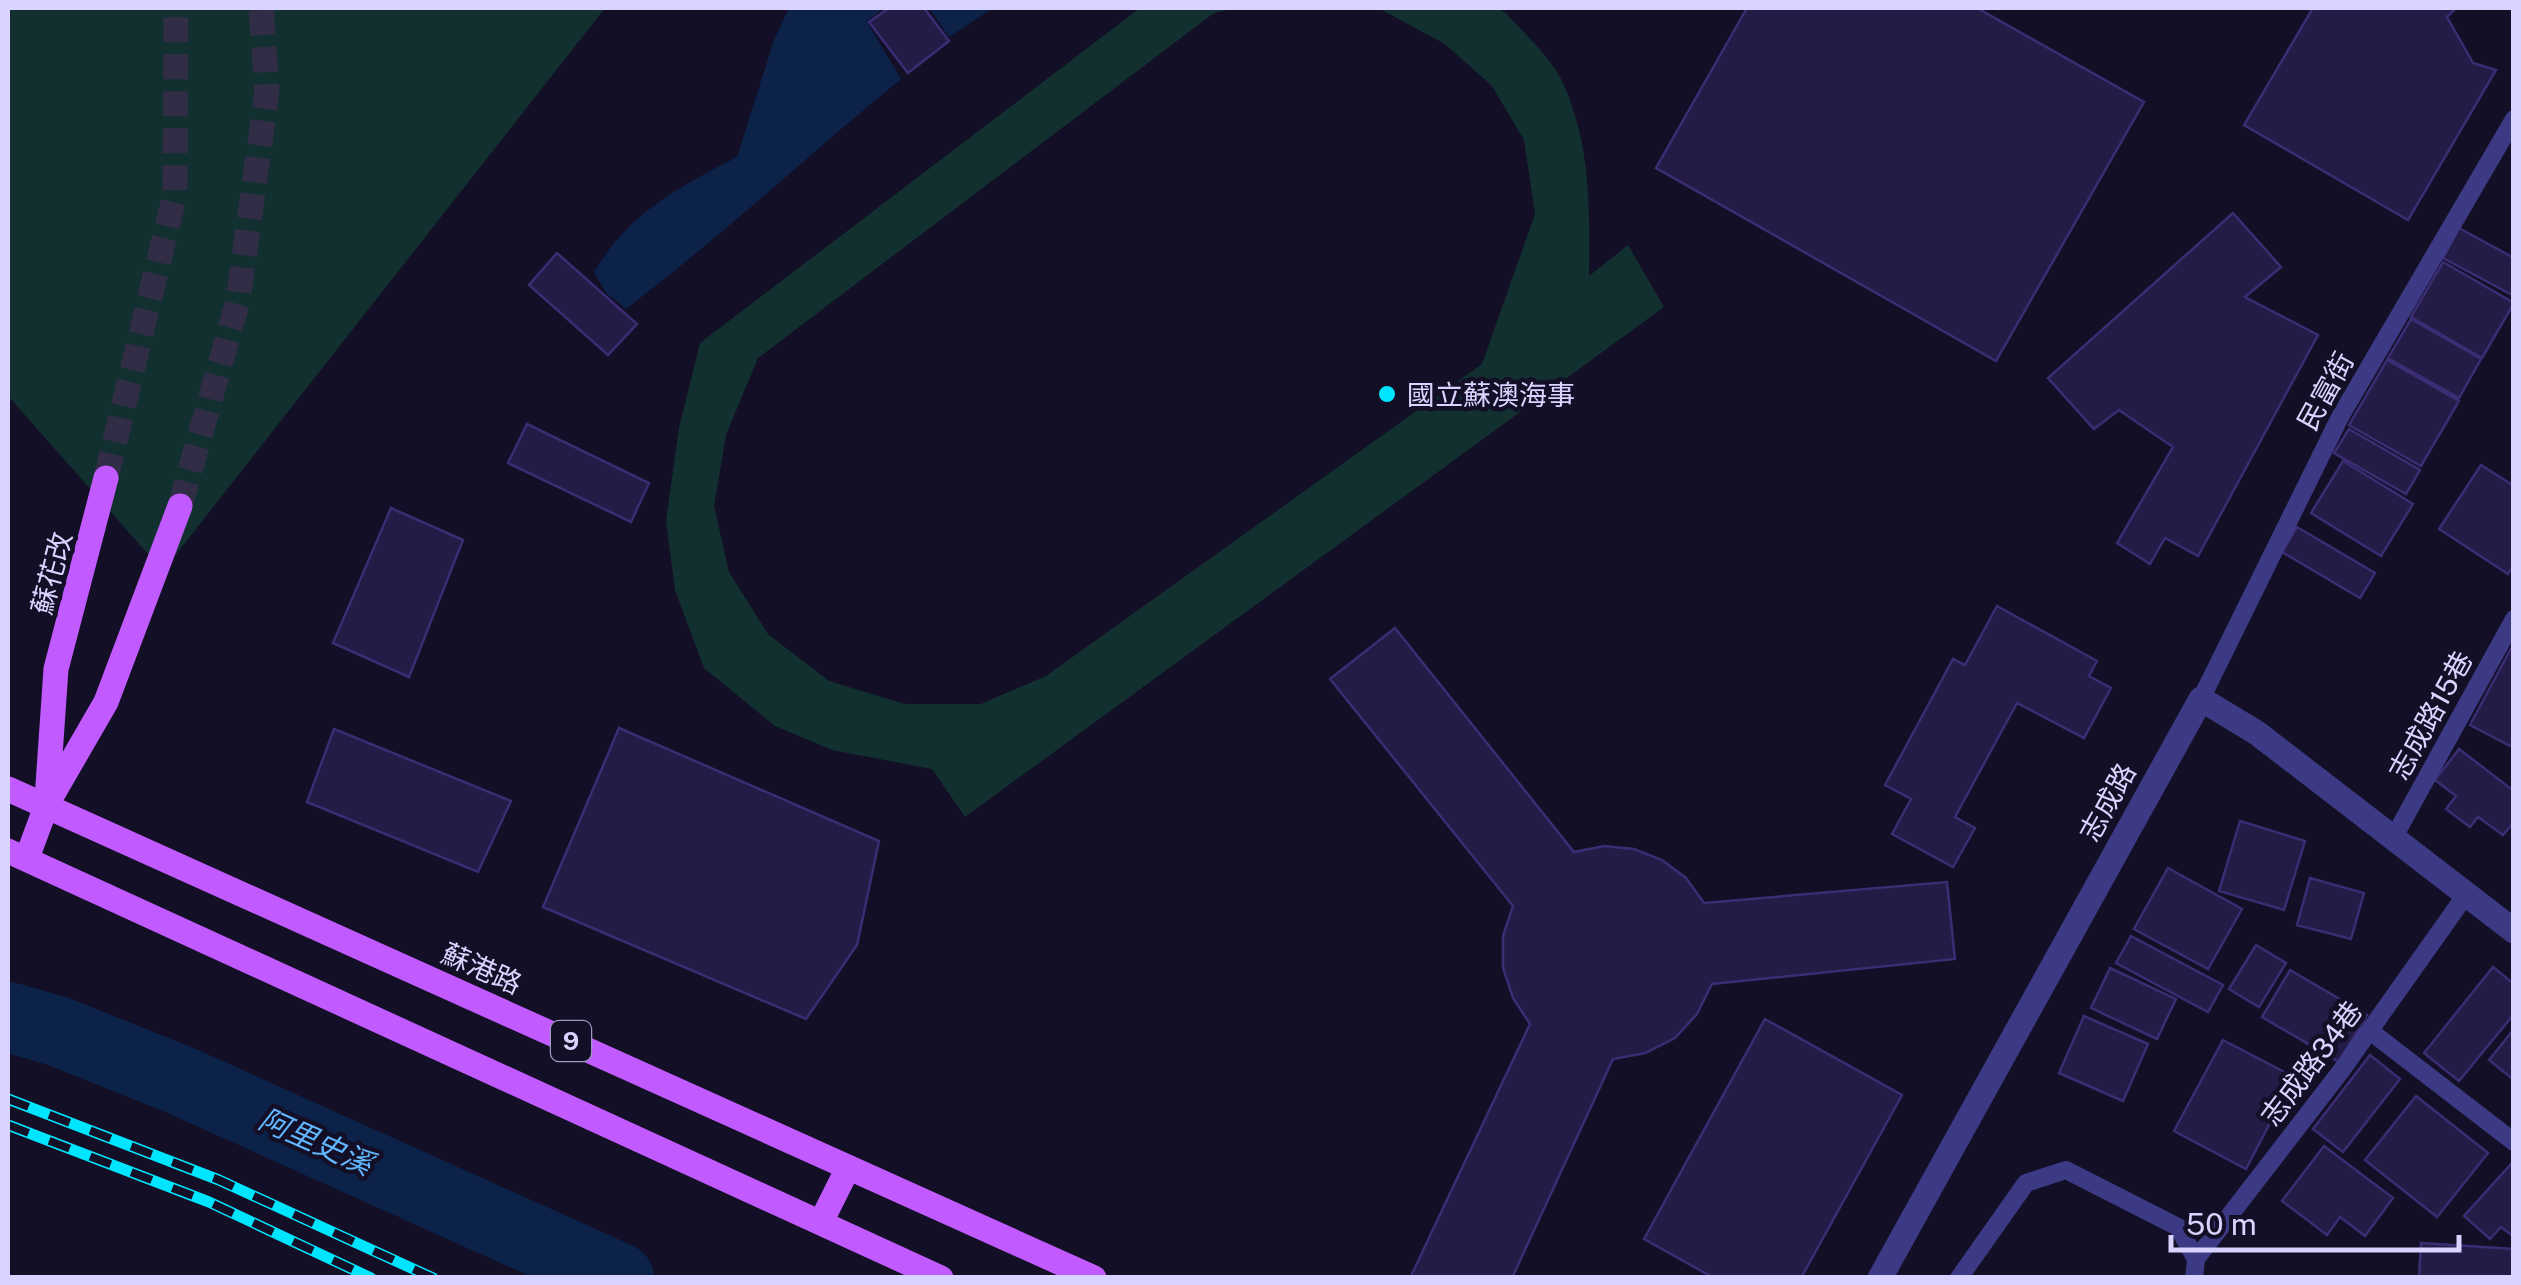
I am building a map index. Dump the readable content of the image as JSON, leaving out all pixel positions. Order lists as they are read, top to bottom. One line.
{"streets":{"main road":["蘇花改","蘇港路","9"],"street":["志成路"],"lane":["民富街","志成路15巷","志成路34巷"]},"crossings":[["民富街","志成路"],["蘇花改","蘇港路"],["蘇花改","9"]],"water":["阿里史溪"],"places":["國立蘇澳海事"],"scale_bar":"50 m"}
